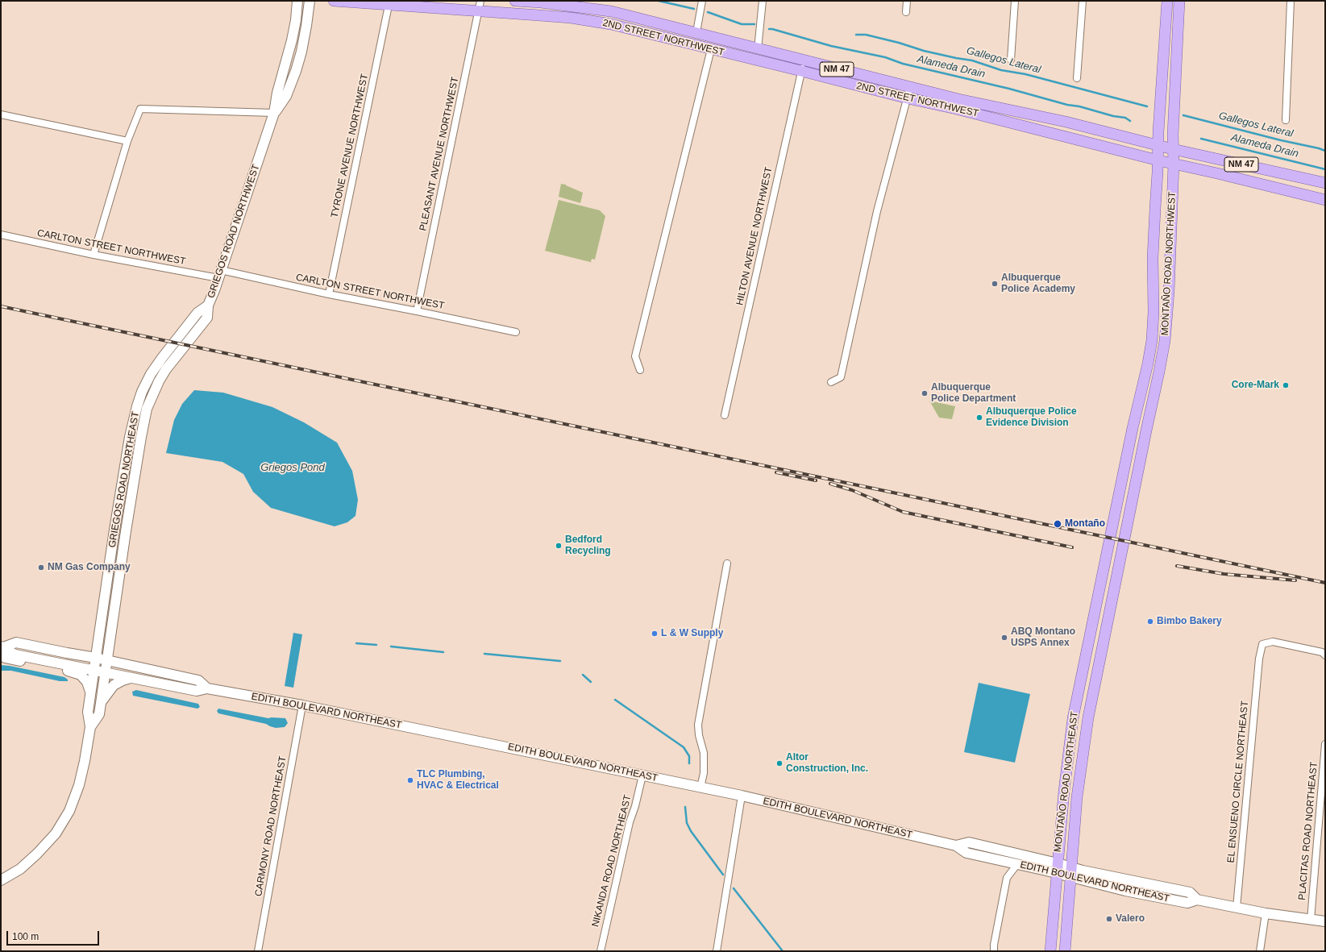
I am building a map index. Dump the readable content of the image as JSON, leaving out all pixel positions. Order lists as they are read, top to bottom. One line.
{"streets":{"main road":["2ND STREET NORTHWEST","NM 47","MONTAÑO ROAD NORTHWEST","MONTAÑO ROAD NORTHEAST"],"street":["TYRONE AVENUE NORTHWEST","PLEASANT AVENUE NORTHWEST","GRIEGOS ROAD NORTHWEST","HILTON AVENUE NORTHWEST","CARLTON STREET NORTHWEST","GRIEGOS ROAD NORTHEAST","EDITH BOULEVARD NORTHEAST","EL ENSUENO CIRCLE NORTHEAST","CARMONY ROAD NORTHEAST","PLACITAS ROAD NORTHEAST","NIKANDA ROAD NORTHEAST"]},"crossings":[["2ND STREET NORTHWEST","TYRONE AVENUE NORTHWEST"],["2ND STREET NORTHWEST","PLEASANT AVENUE NORTHWEST"],["2ND STREET NORTHWEST","HILTON AVENUE NORTHWEST"],["2ND STREET NORTHWEST","MONTAÑO ROAD NORTHWEST"],["TYRONE AVENUE NORTHWEST","CARLTON STREET NORTHWEST"],["PLEASANT AVENUE NORTHWEST","CARLTON STREET NORTHWEST"],["GRIEGOS ROAD NORTHWEST","CARLTON STREET NORTHWEST"],["GRIEGOS ROAD NORTHWEST","GRIEGOS ROAD NORTHEAST"],["MONTAÑO ROAD NORTHWEST","MONTAÑO ROAD NORTHEAST"],["GRIEGOS ROAD NORTHEAST","EDITH BOULEVARD NORTHEAST"],["EDITH BOULEVARD NORTHEAST","MONTAÑO ROAD NORTHEAST"],["EDITH BOULEVARD NORTHEAST","EL ENSUENO CIRCLE NORTHEAST"],["EDITH BOULEVARD NORTHEAST","CARMONY ROAD NORTHEAST"],["EDITH BOULEVARD NORTHEAST","PLACITAS ROAD NORTHEAST"],["EDITH BOULEVARD NORTHEAST","NIKANDA ROAD NORTHEAST"]],"water":["Gallegos Lateral","Alameda Drain","Griegos Pond"],"places":["Albuquerque Police Academy","Core-Mark","Albuquerque Police Department","Albuquerque Police Evidence Division","Montaño","Bedford Recycling","NM Gas Company","Bimbo Bakery","L & W Supply","ABQ Montano USPS Annex","Altor Construction, Inc.","TLC Plumbing, HVAC & Electrical","Valero"],"scale_bar":"100 m"}
